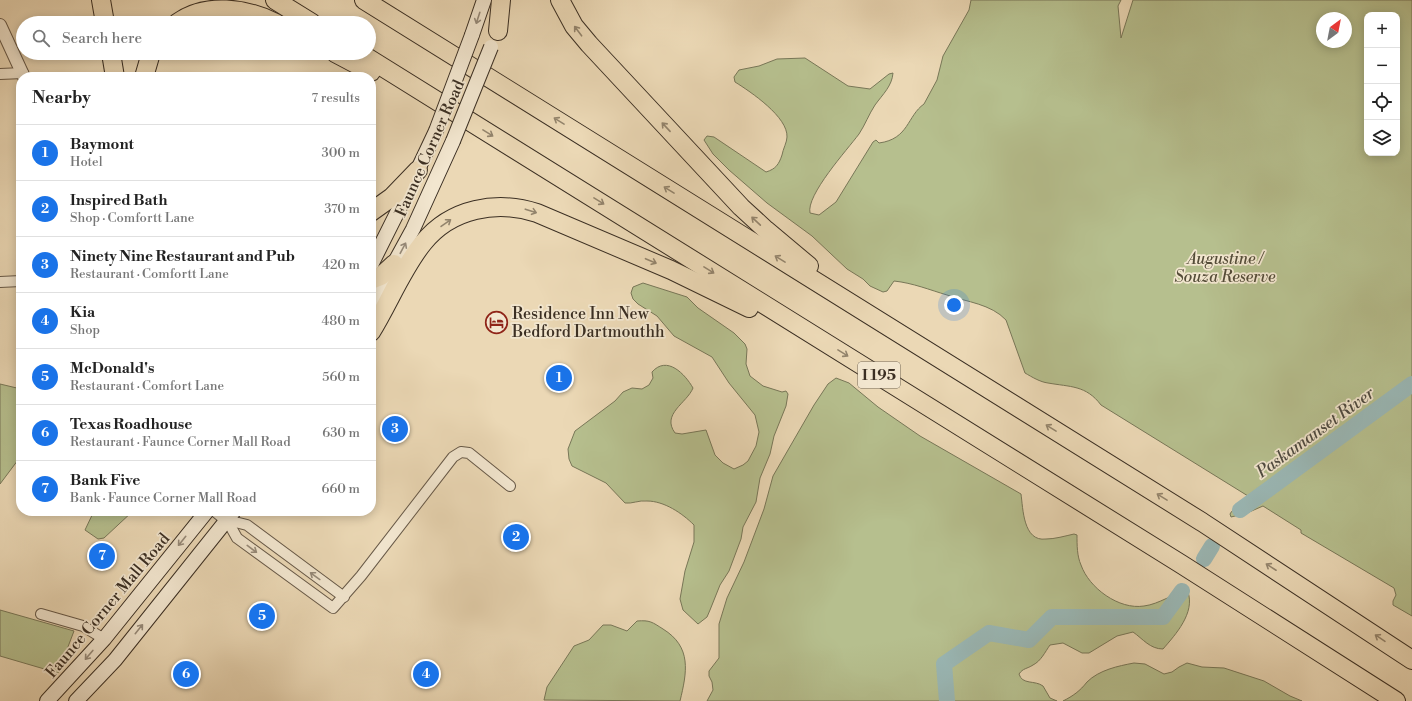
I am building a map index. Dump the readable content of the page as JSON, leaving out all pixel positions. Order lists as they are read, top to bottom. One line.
{"streets":{"highway":["I 195"],"main road":["Faunce Corner Road","Faunce Corner Mall Road"]},"water":["Paskamanset River"],"parks":["Augustine / Souza Reserve"],"places":{"hotel":["Residence Inn New Bedford Dartmouthh"]},"north":"top right","page":{"map_buttons":["+","−"],"search":"Search here","heading":["Nearby","7 results"],"list":[{"mark":"1","name":"Baymont","note":"Hotel","value":"300 m"},{"mark":"2","name":"Inspired Bath","note":"Shop · Comfortt Lane","value":"370 m"},{"mark":"3","name":"Ninety Nine Restaurant and Pub","note":"Restaurant · Comfortt Lane","value":"420 m"},{"mark":"4","name":"Kia","note":"Shop","value":"480 m"},{"mark":"5","name":"McDonald's","note":"Restaurant · Comfort Lane","value":"560 m"},{"mark":"6","name":"Texas Roadhouse","note":"Restaurant · Faunce Corner Mall Road","value":"630 m"},{"mark":"7","name":"Bank Five","note":"Bank · Faunce Corner Mall Road","value":"660 m"}],"pins":["1","3","2","7","5","4","6"]}}
